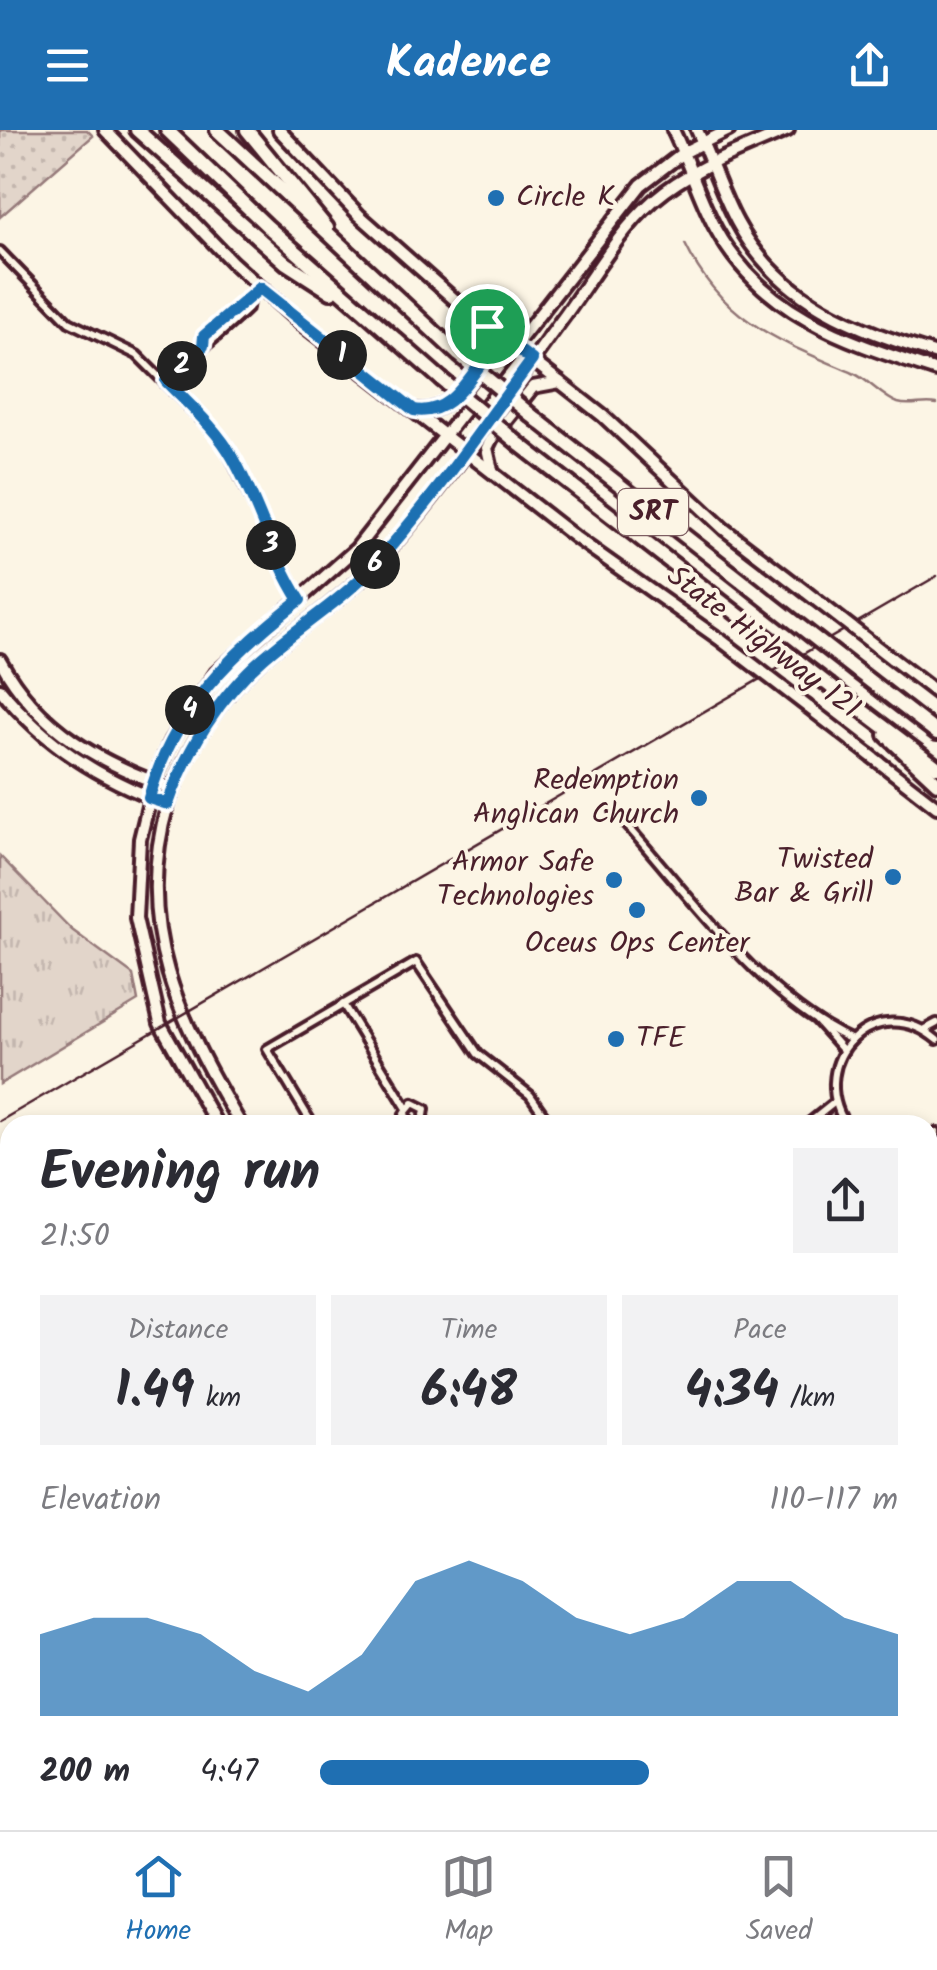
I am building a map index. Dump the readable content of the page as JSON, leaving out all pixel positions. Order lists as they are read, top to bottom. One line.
{"streets":{"highway":["SRT"],"main road":["State Highway 121"]},"places":["Circle K","Redemption Anglican Church","Twisted Bar & Grill","Armor Safe Technologies","Oceus Ops Center","TFE"],"page":{"header":"Kadence","pins":["1","2","3","6","4"],"heading":["Evening run","21:50"],"stats":[["Distance","1.49 km"],["Time","6:48"],["Pace","4:34 /km"]],"chart":["Elevation","110–117 m"],"list":[{"name":"200 m","note":"4:47"}],"tabs":["Home","Map","Saved"]}}
